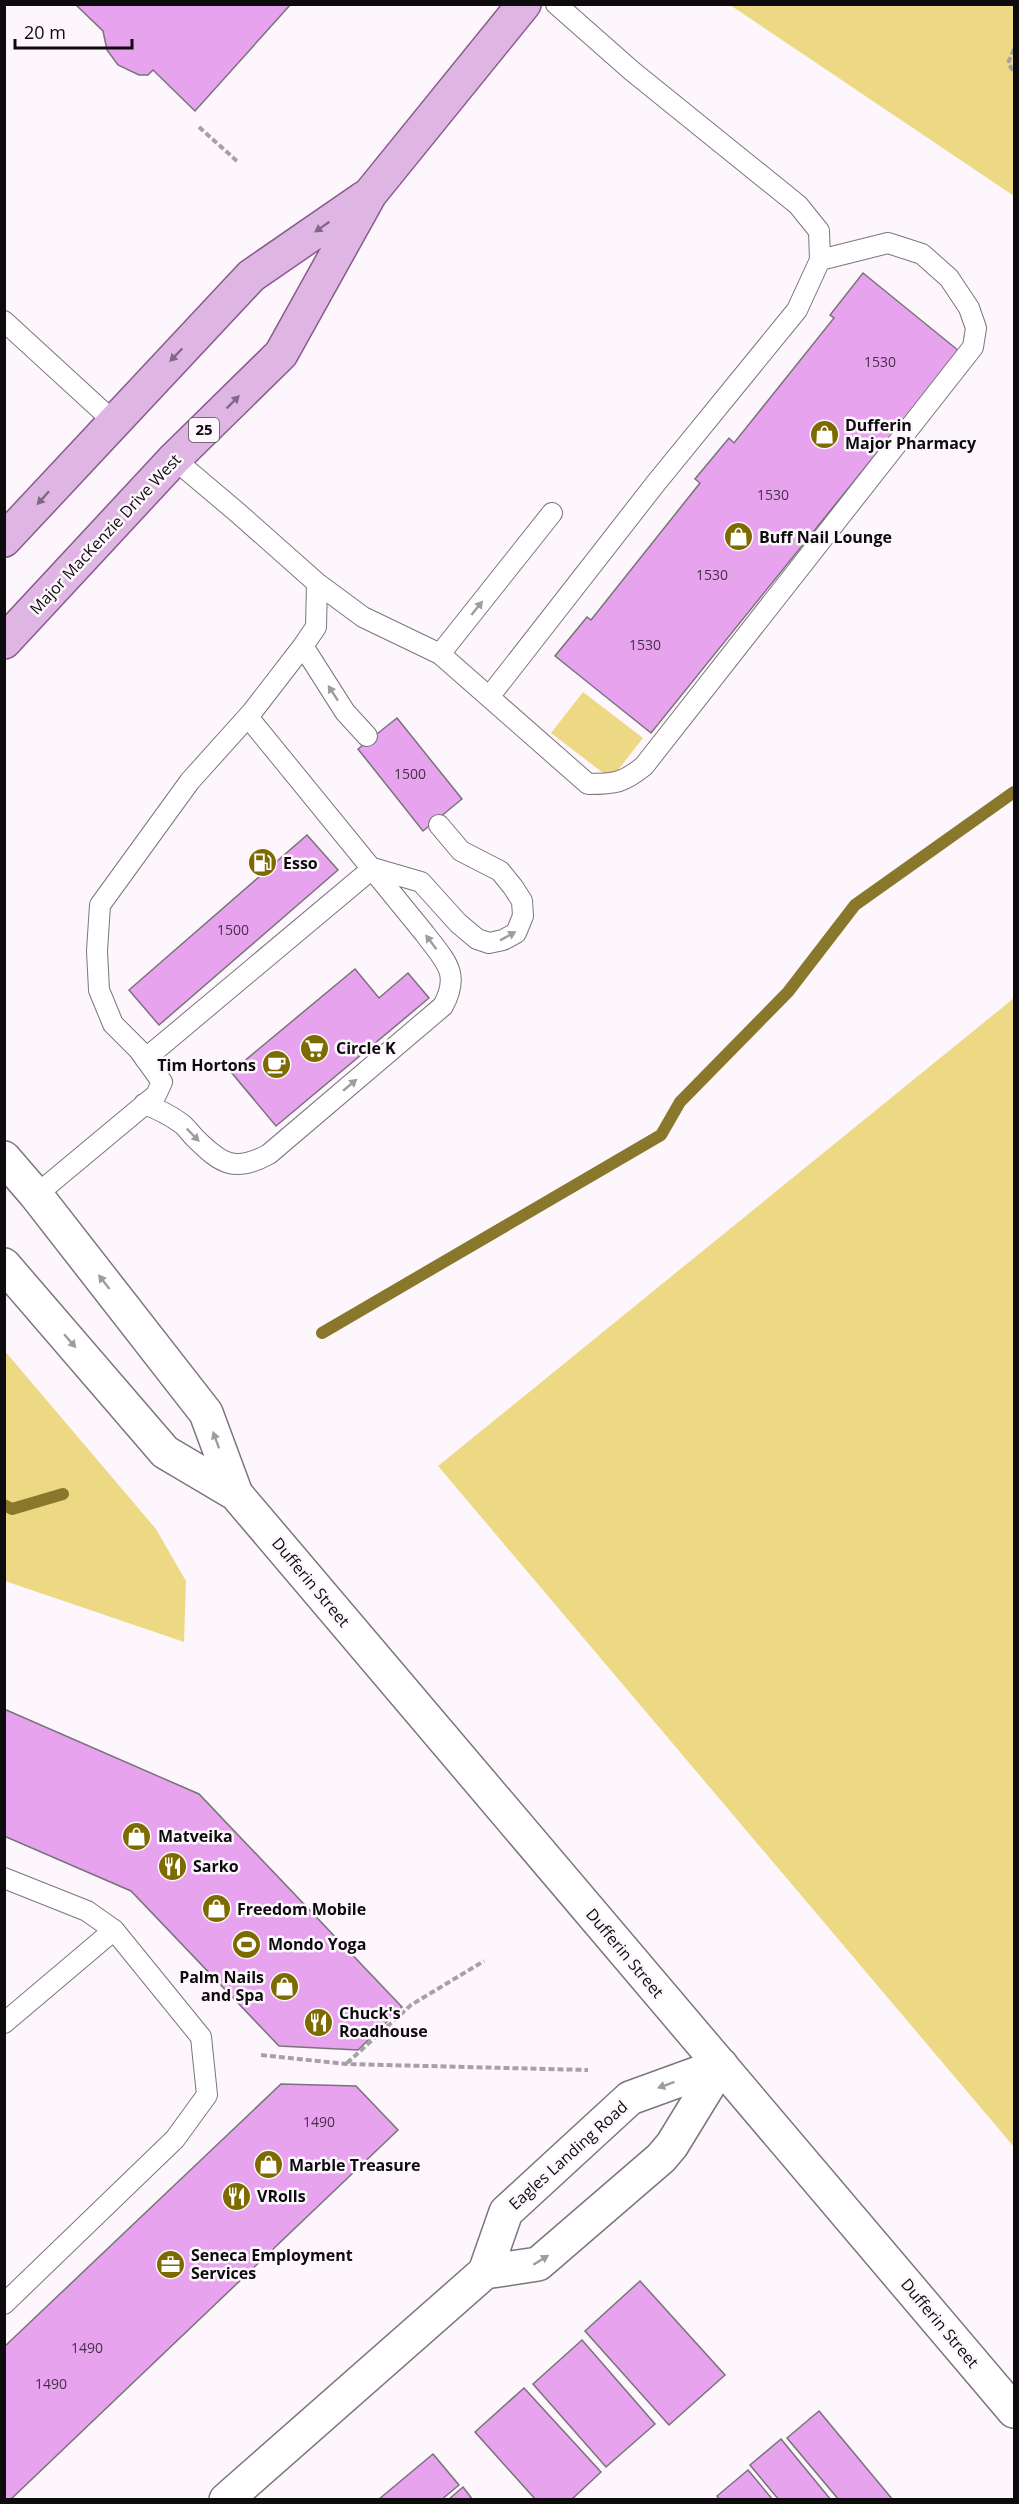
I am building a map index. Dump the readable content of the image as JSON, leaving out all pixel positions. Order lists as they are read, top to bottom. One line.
{"streets":{"main road":["25","Major MacKenzie Drive West","Dufferin Street","Eagles Landing Road"]},"crossings":[["Dufferin Street","Eagles Landing Road"]],"places":{"shop":["Dufferin Major Pharmacy","Buff Nail Lounge","Matveika","Freedom Mobile","Palm Nails and Spa","Marble Treasure"],"fuel station":["Esso"],"supermarket":["Circle K"],"cafe":["Tim Hortons"],"restaurant":["Sarko","Chuck's Roadhouse","VRolls"],"sports":["Mondo Yoga"],"office":["Seneca Employment Services"]},"house_numbers":["1530","1530","1530","1530","1500","1500","1490","1490","1490"],"scale_bar":"20 m"}
